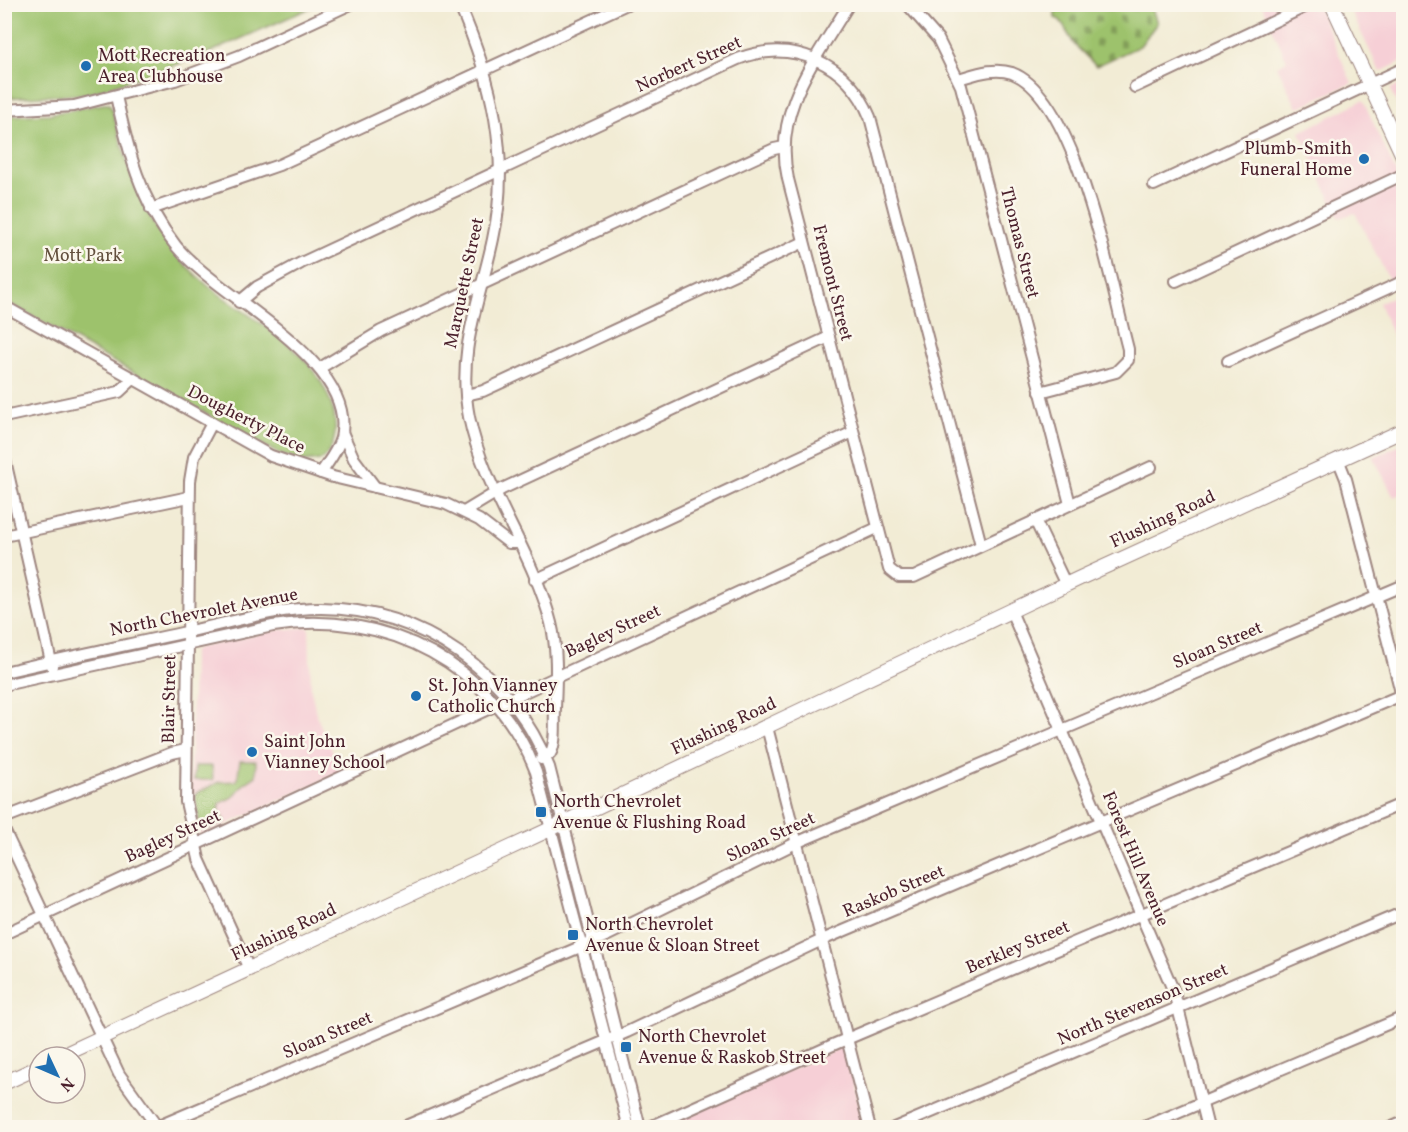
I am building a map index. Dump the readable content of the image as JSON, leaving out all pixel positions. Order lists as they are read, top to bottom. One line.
{"streets":{"main road":["Flushing Road"],"street":["Norbert Street","Thomas Street","Marquette Street","Fremont Street","Dougherty Place","North Chevrolet Avenue","Bagley Street","Sloan Street","Blair Street","Forest Hill Avenue","Raskob Street","Berkley Street","North Stevenson Street"]},"crossings":[["Norbert Street","Marquette Street"],["Norbert Street","Fremont Street"],["Marquette Street","Dougherty Place"],["Marquette Street","North Chevrolet Avenue"],["Marquette Street","Bagley Street"],["Fremont Street","Bagley Street"],["Dougherty Place","Blair Street"],["Flushing Road","North Chevrolet Avenue"],["Flushing Road","Blair Street"],["Flushing Road","Forest Hill Avenue"],["North Chevrolet Avenue","Bagley Street"],["North Chevrolet Avenue","Sloan Street"],["North Chevrolet Avenue","Blair Street"],["North Chevrolet Avenue","Raskob Street"],["Bagley Street","Blair Street"],["Sloan Street","Forest Hill Avenue"],["Forest Hill Avenue","Raskob Street"],["Forest Hill Avenue","Berkley Street"],["Forest Hill Avenue","North Stevenson Street"]],"parks":["Mott Park"],"places":{"other":["Mott Recreation Area Clubhouse","Plumb-Smith Funeral Home","St. John Vianney Catholic Church","Saint John Vianney School"],"transit":["North Chevrolet Avenue & Flushing Road","North Chevrolet Avenue & Sloan Street","North Chevrolet Avenue & Raskob Street"]},"north":"bottom right"}
